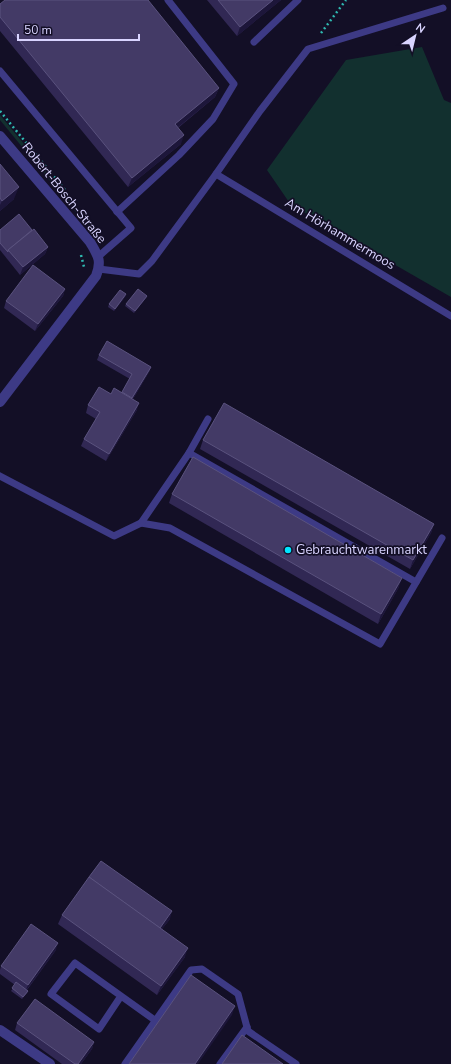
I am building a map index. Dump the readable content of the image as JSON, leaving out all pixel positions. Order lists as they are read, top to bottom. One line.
{"streets":{"street":["Robert-Bosch-Straße"],"lane":["Am Hörhammermoos"]},"places":["Gebrauchtwarenmarkt"],"scale_bar":"50 m","north":"top right"}
